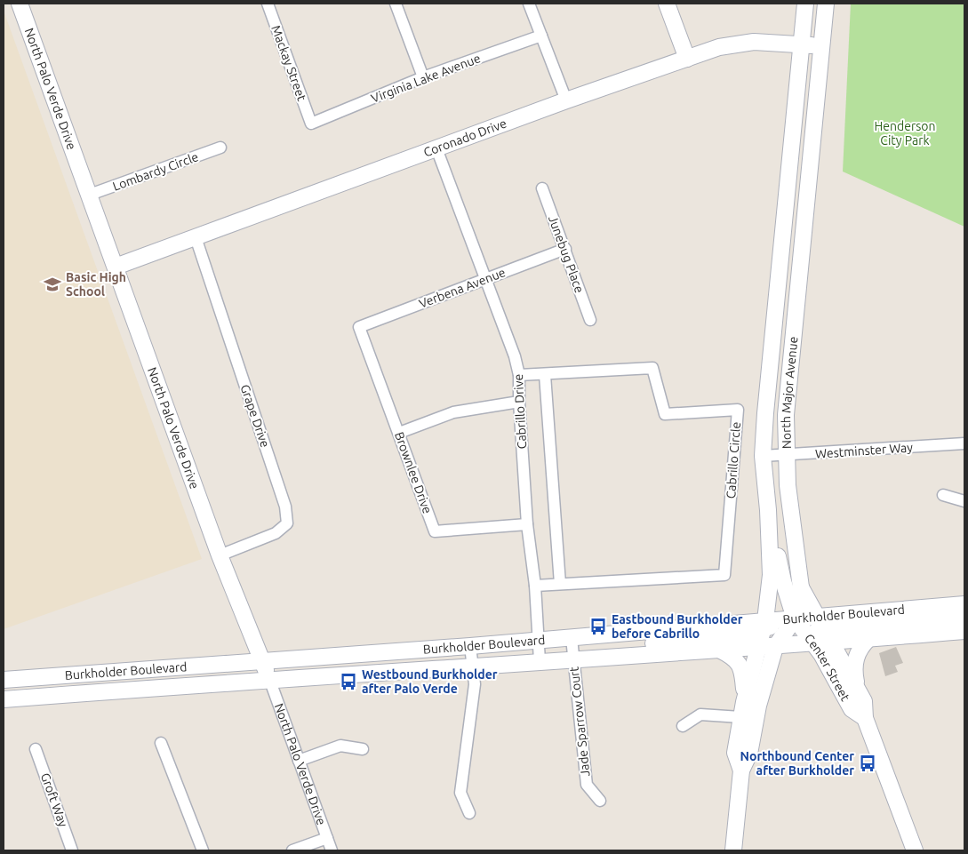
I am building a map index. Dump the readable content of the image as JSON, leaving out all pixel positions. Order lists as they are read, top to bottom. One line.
{"streets":{"street":["Mackay Street","Virginia Lake Avenue","North Palo Verde Drive","Coronado Drive","Lombardy Circle","Junebug Place","Verbena Avenue","North Major Avenue","Cabrillo Drive","Grape Drive","Westminster Way","Cabrillo Circle","Brownlee Drive","Burkholder Boulevard","Center Street","Jade Sparrow Court","Groft Way"]},"crossings":[["Mackay Street","Virginia Lake Avenue"],["North Palo Verde Drive","Coronado Drive"],["North Palo Verde Drive","Lombardy Circle"],["North Palo Verde Drive","Grape Drive"],["North Palo Verde Drive","Burkholder Boulevard"],["Coronado Drive","North Major Avenue"],["Coronado Drive","Cabrillo Drive"],["Coronado Drive","Grape Drive"],["Junebug Place","Verbena Avenue"],["Verbena Avenue","Cabrillo Drive"],["Verbena Avenue","Brownlee Drive"],["North Major Avenue","Westminster Way"],["North Major Avenue","Burkholder Boulevard"],["North Major Avenue","Center Street"],["Cabrillo Drive","Cabrillo Circle"],["Cabrillo Drive","Brownlee Drive"],["Cabrillo Drive","Burkholder Boulevard"],["Burkholder Boulevard","Center Street"],["Burkholder Boulevard","Jade Sparrow Court"]],"parks":["Henderson City Park"],"places":{"school or university":["Basic High School"],"bus stop":["Eastbound Burkholder before Cabrillo","Westbound Burkholder after Palo Verde","Northbound Center after Burkholder"]}}
